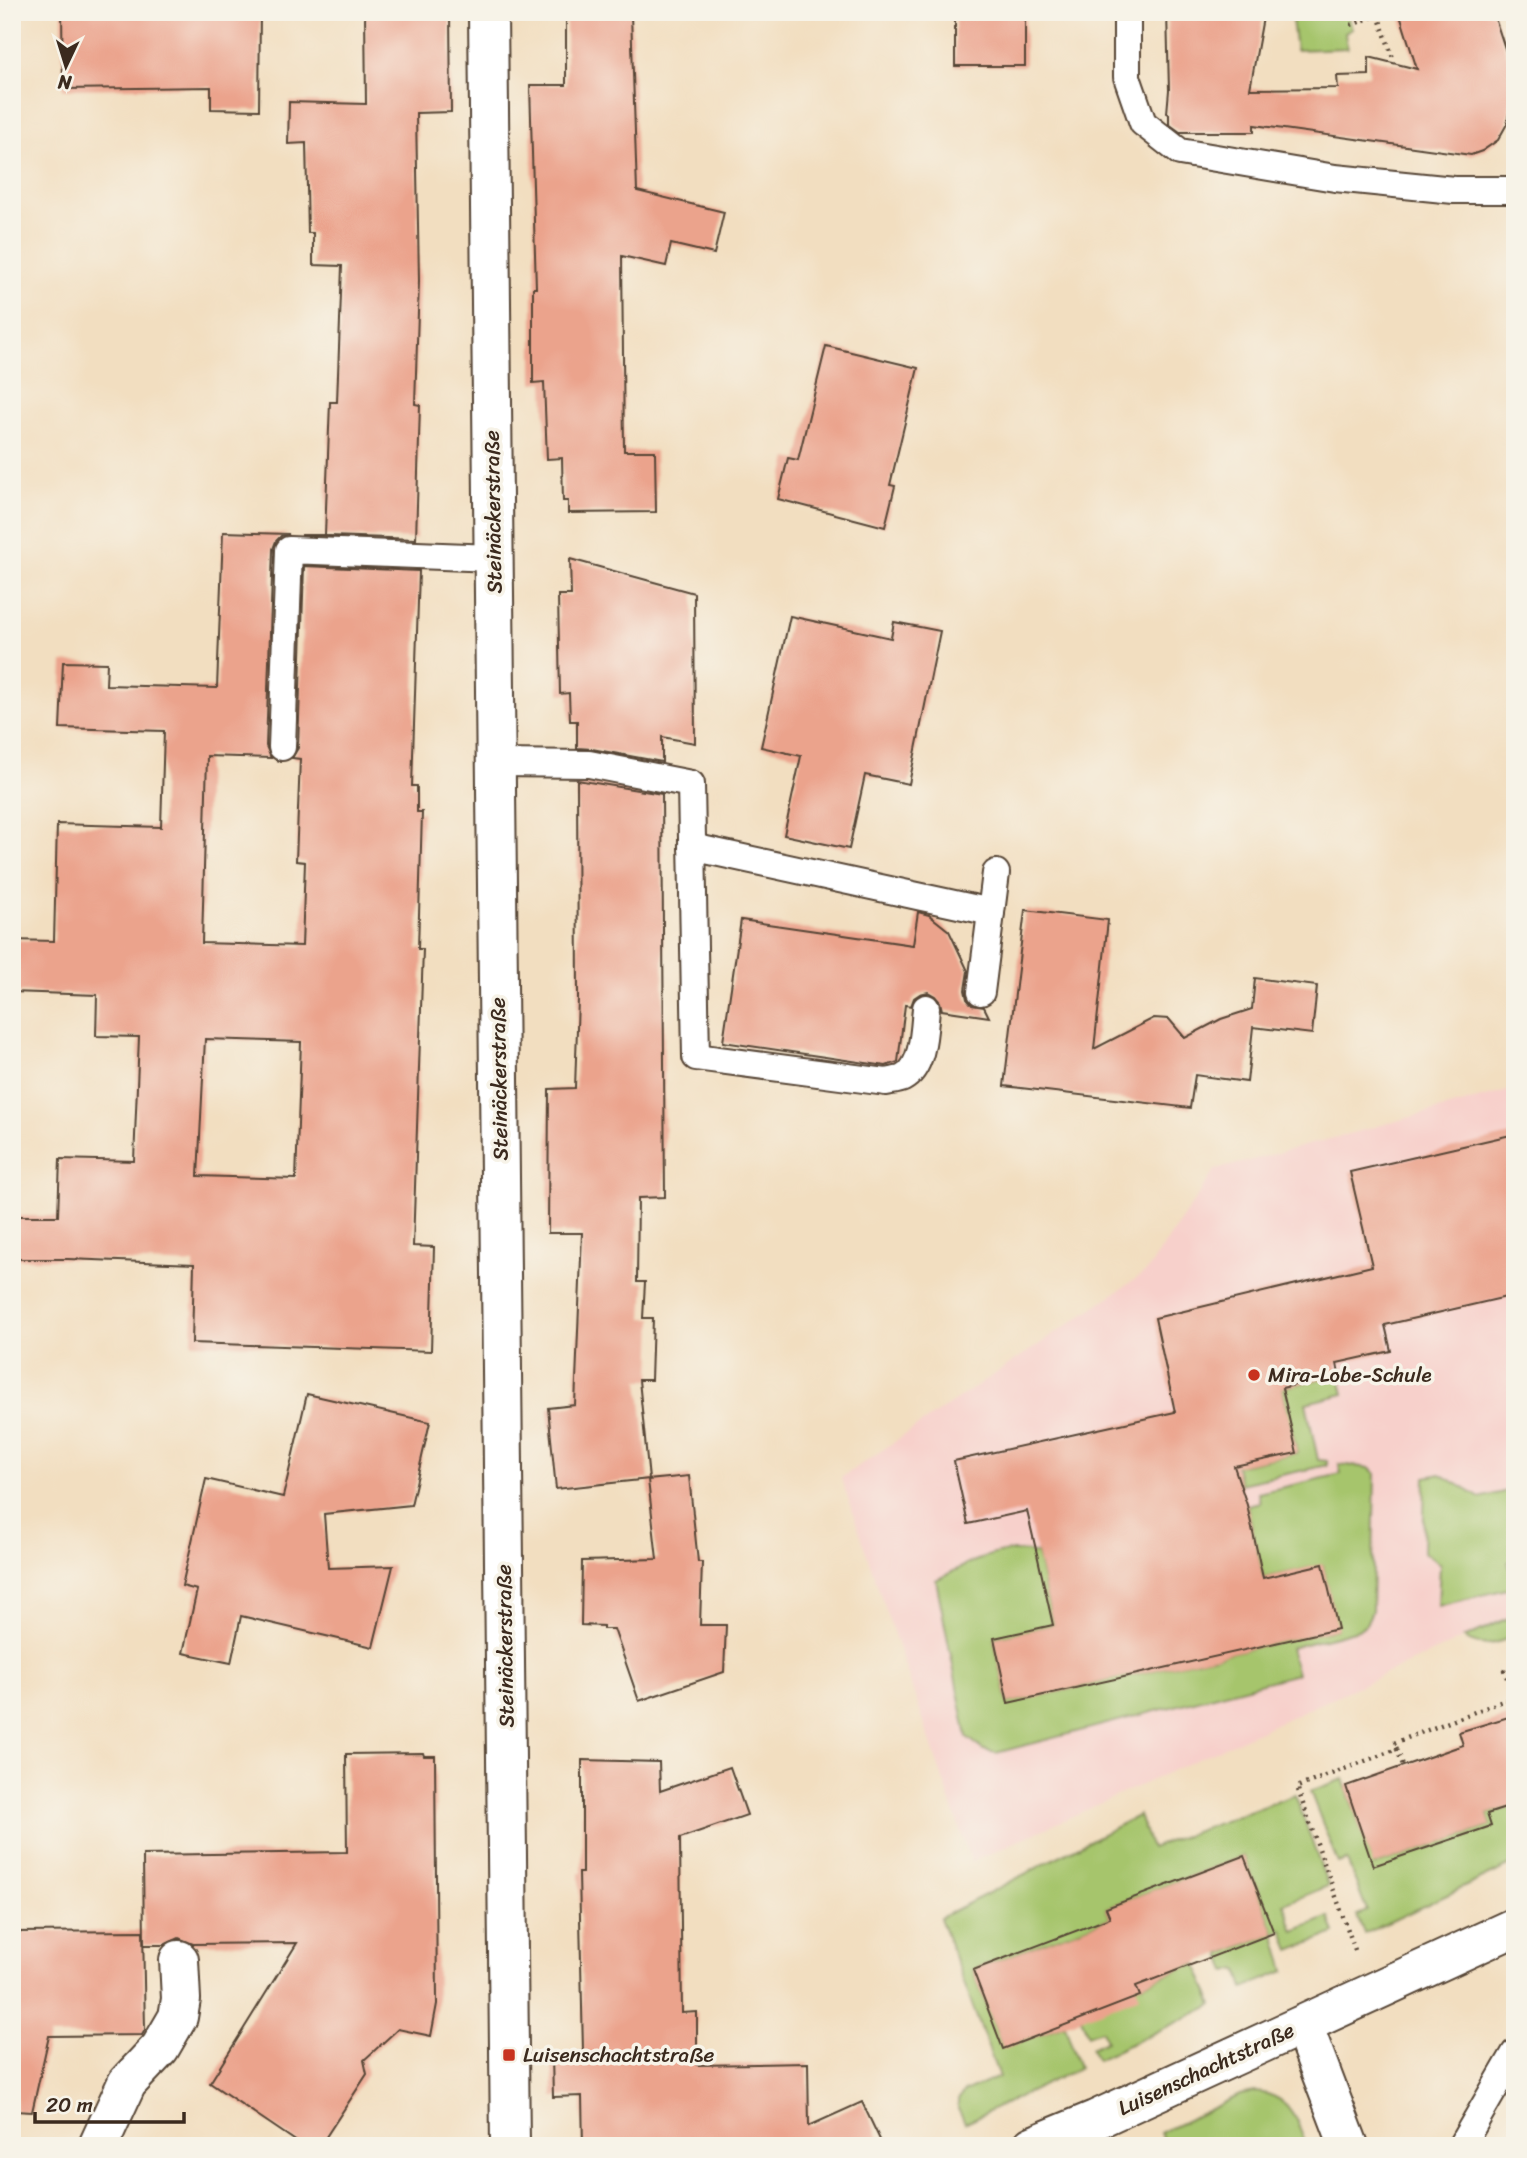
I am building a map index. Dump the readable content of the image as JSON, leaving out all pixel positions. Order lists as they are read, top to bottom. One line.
{"streets":{"street":["Steinäckerstraße","Luisenschachtstraße"]},"places":{"other":["Mira-Lobe-Schule"],"transit":["Luisenschachtstraße"]},"scale_bar":"20 m","north":"bottom"}
